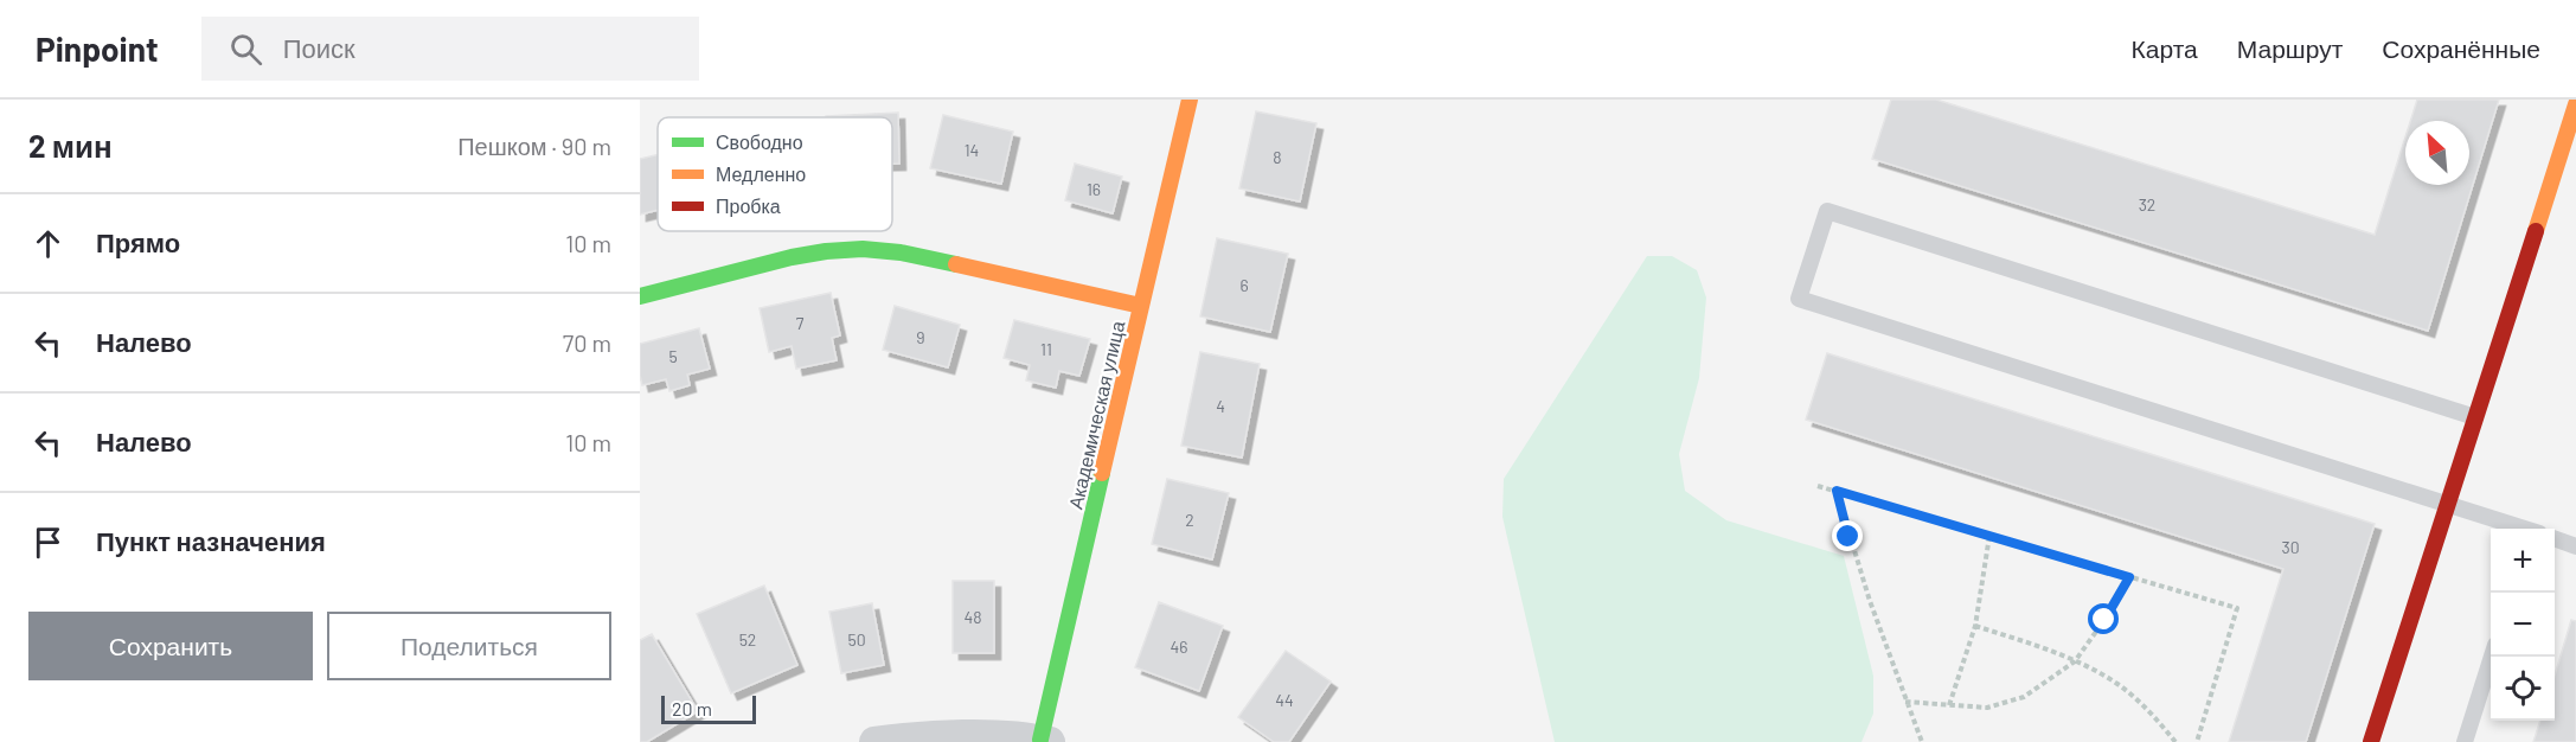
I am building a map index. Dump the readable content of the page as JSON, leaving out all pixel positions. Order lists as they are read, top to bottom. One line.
{"streets":{"street":["Академическая улица"]},"house_numbers":["14","8","16","32","6","7","9","11","5","4","2","30","48","52","50","46","44"],"legend":["Свободно","Медленно","Пробка"],"scale_bar":"20 m","north":"top left","page":{"header":"Pinpoint","search":"Поиск","nav":["Карта","Маршрут","Сохранённые"],"heading":["2 мин","Пешком · 90 m"],"list":[["Прямо","10 m"],["Налево","70 m"],["Налево","10 m"],"Пункт назначения"],"map_buttons":["+","−"],"buttons":["Сохранить","Поделиться"],"scale":"20 m"}}
